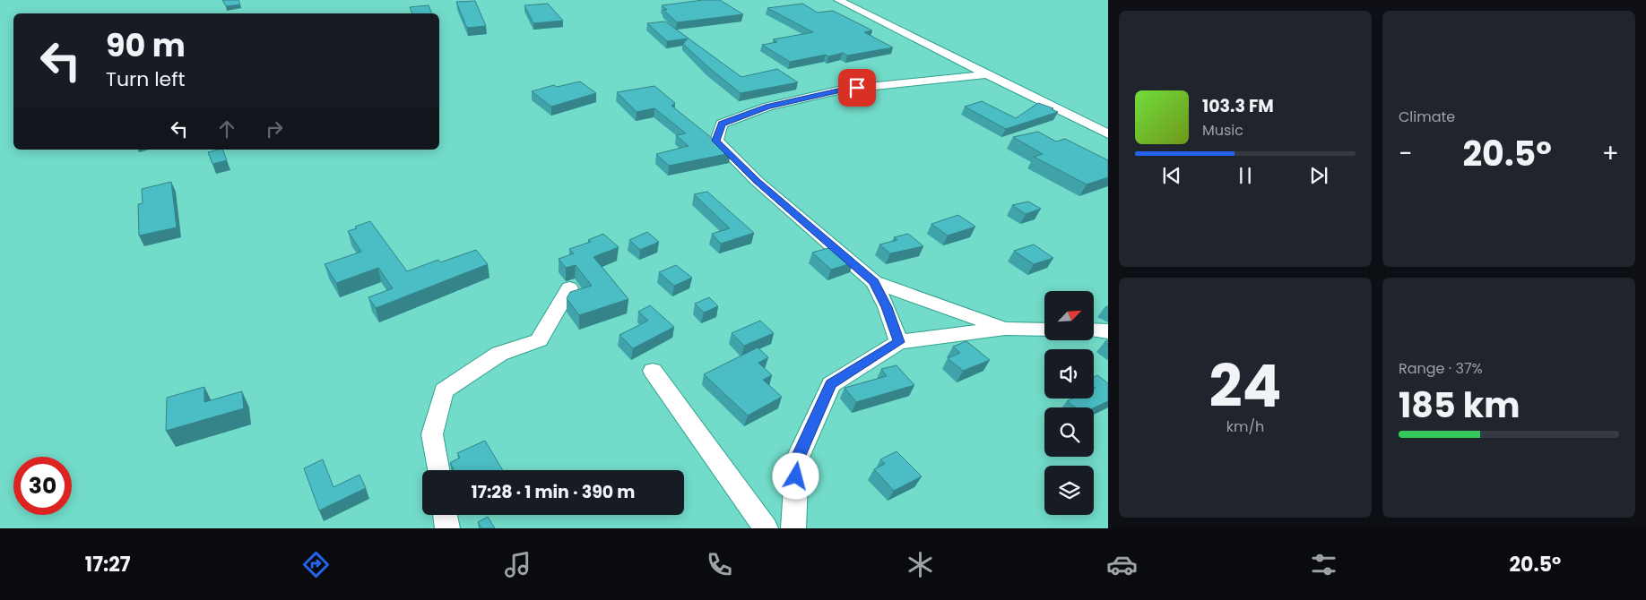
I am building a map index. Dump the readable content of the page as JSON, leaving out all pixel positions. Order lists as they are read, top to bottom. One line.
{"north":"top right","page":{"tile":["Climate",["24","km/h"],["Range · 37%","185 km"]],"turn":["90 m","Turn left"],"song":["103.3 FM","Music"],"heat":["−","20.5°","+"],"limit":"30","trip":"17:28 · 1 min · 390 m","tabs":["17:27","20.5°"]}}
